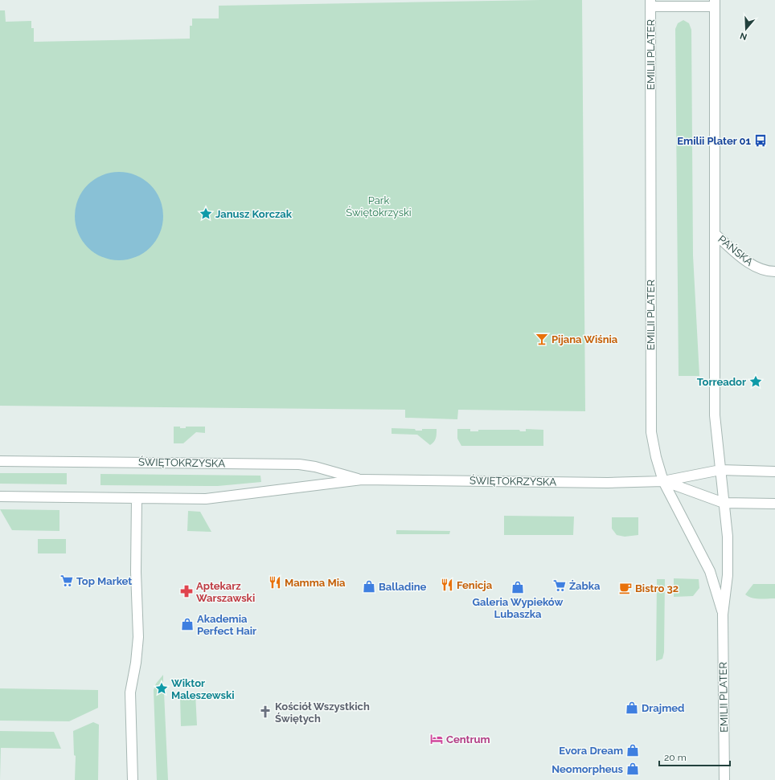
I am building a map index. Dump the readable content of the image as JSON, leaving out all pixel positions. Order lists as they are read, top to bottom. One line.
{"streets":{"street":["EMILII PLATER","PAŃSKA","ŚWIĘTOKRZYSKA"]},"crossings":[["EMILII PLATER","PAŃSKA"],["EMILII PLATER","ŚWIĘTOKRZYSKA"]],"parks":["Park Świętokrzyski"],"places":{"bus stop":["Emilii Plater 01"],"place":["Janusz Korczak","Torreador","Wiktor Maleszewski"],"bar":["Pijana Wiśnia"],"supermarket":["Top Market","Żabka"],"restaurant":["Mamma Mia","Fenicja"],"shop":["Balladine","Galeria Wypieków Lubaszka","Akademia Perfect Hair","Drajmed","Evora Dream","Neomorpheus"],"cafe":["Bistro 32"],"pharmacy":["Aptekarz Warszawski"],"church":["Kościół Wszystkich Świętych"],"hotel":["Centrum"]},"scale_bar":"20 m","north":"bottom"}
